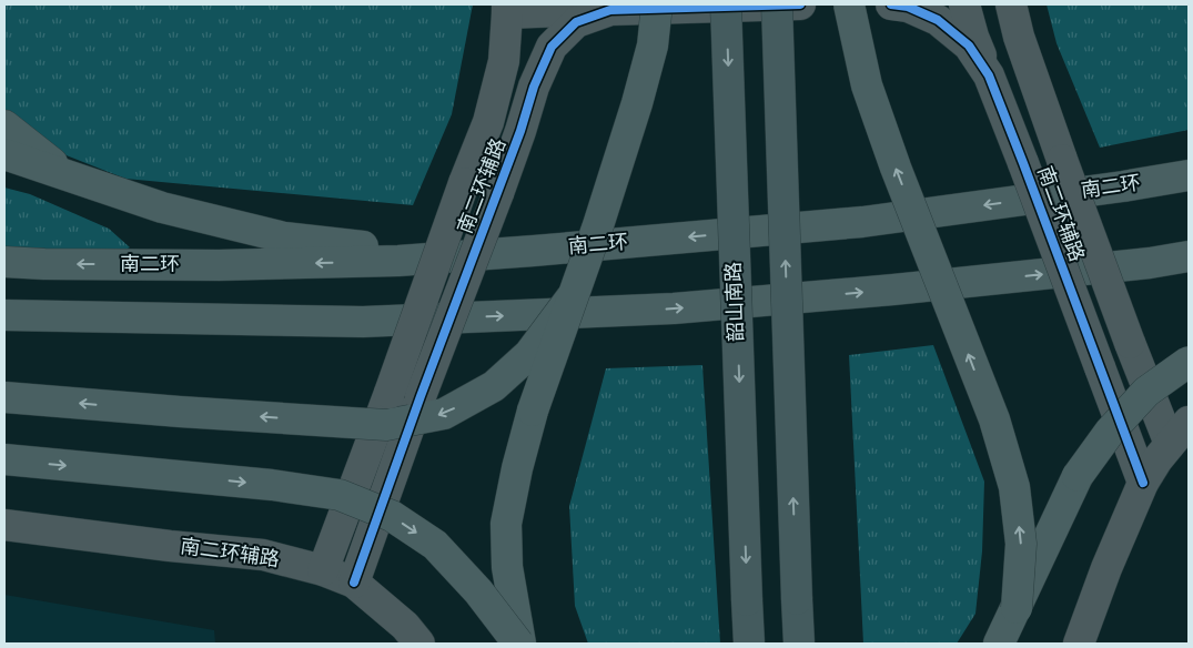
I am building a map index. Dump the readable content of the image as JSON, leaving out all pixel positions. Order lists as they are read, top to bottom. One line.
{"streets":{"highway":["南二环"],"main road":["韶山南路"],"street":["南二环辅路"]}}
